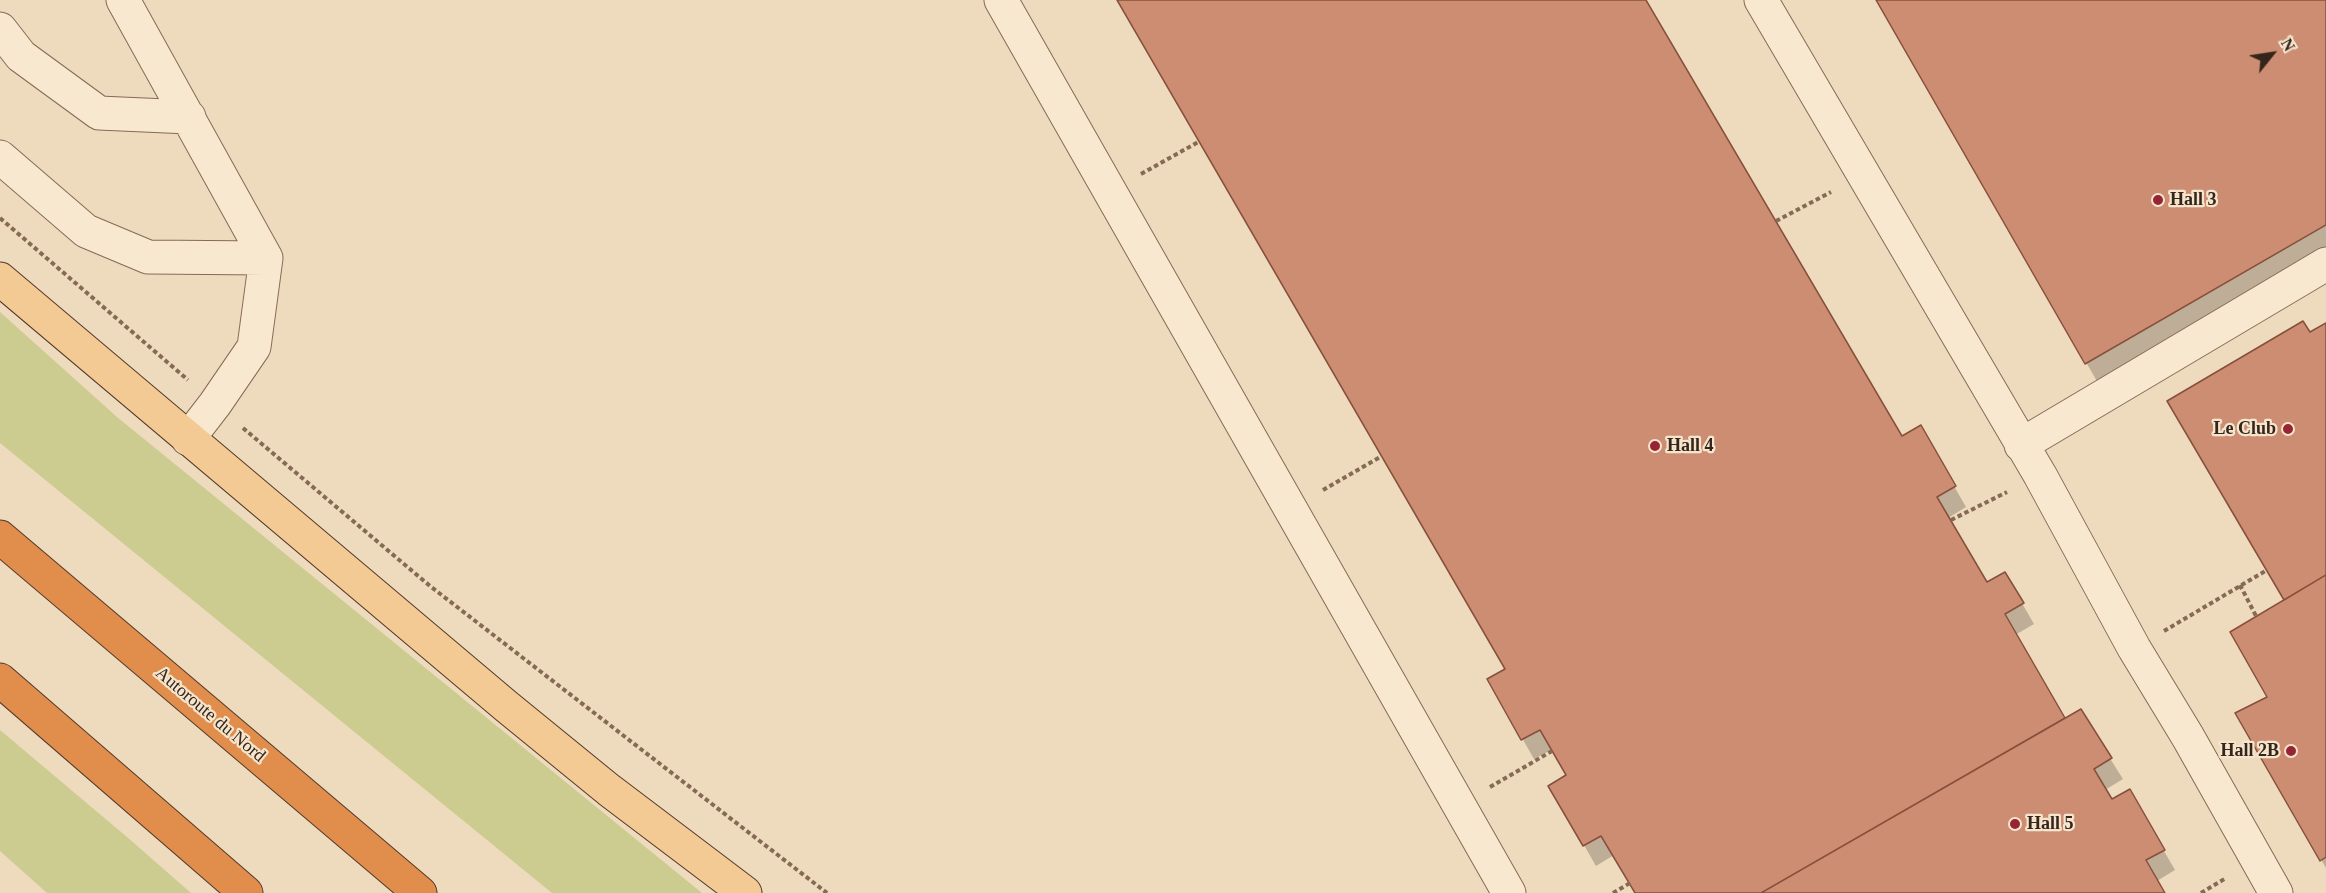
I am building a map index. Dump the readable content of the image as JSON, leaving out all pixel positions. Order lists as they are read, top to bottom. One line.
{"streets":{"highway":["Autoroute du Nord"]},"places":["Hall 3","Le Club","Hall 4","Hall 2B","Hall 5"],"north":"top right"}
